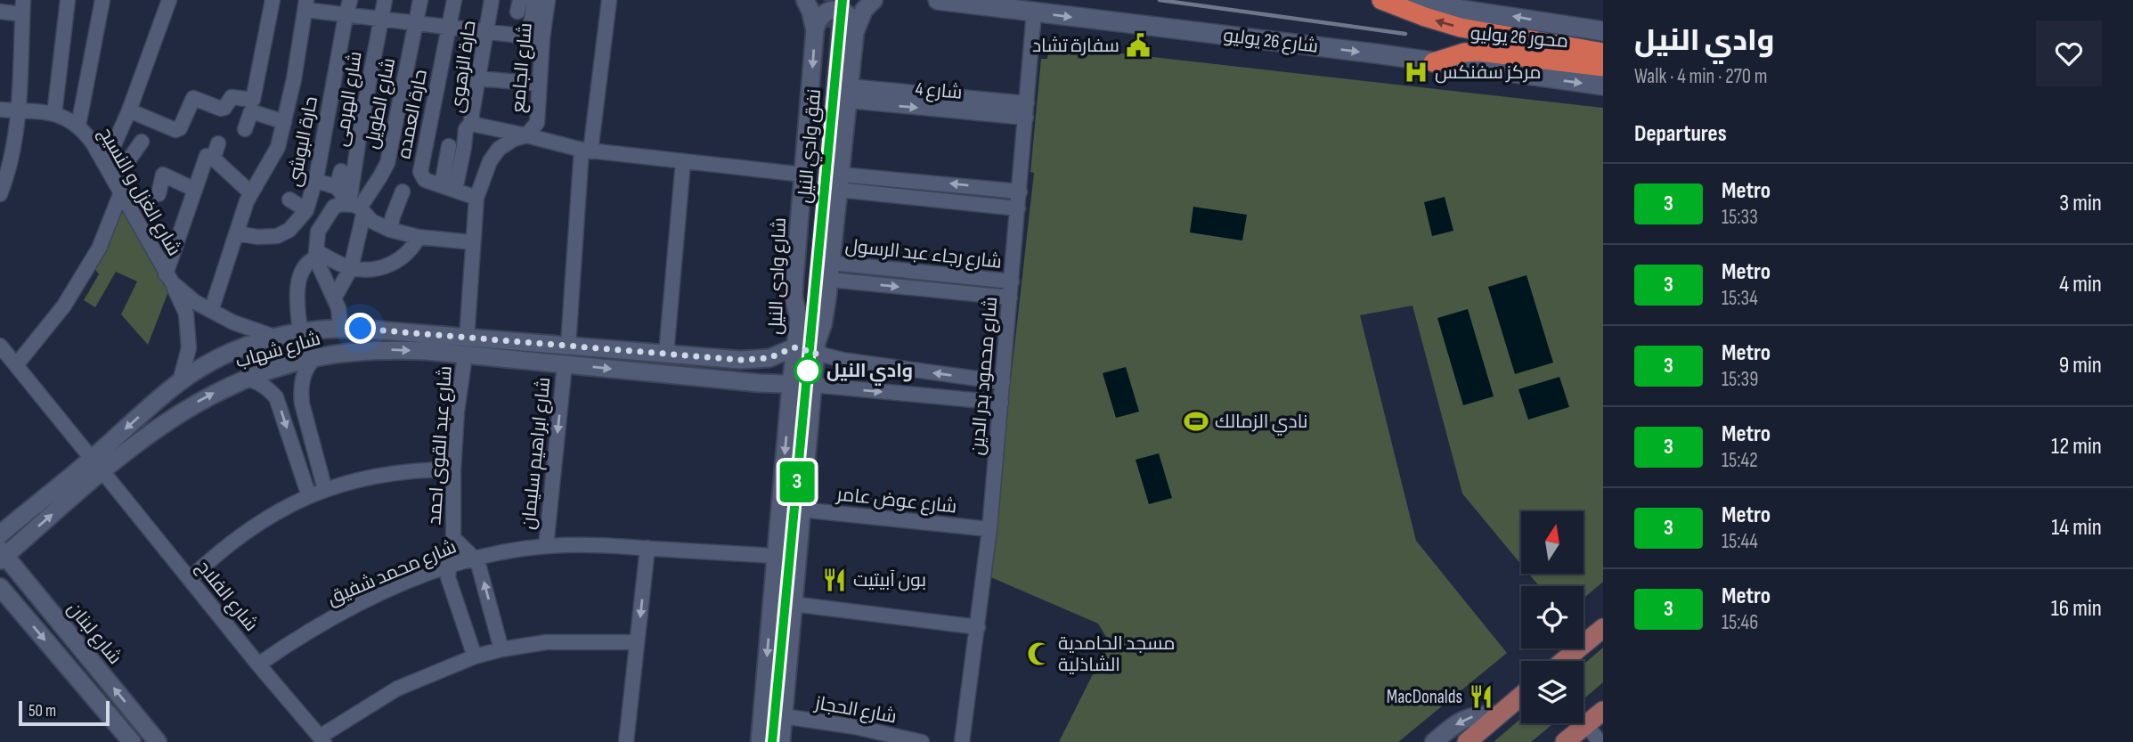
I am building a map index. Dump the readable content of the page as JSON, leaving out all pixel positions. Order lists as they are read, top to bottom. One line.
{"streets":{"highway":["محور 26 يوليو"],"main road":["شارع 26 يوليو"],"street":["حارة الزهوى","شارع الجامع","شارع 4","شارع الهرمى","شارع الطويل","حارة العمده","حارة البوشى","نفق وادي النيل","شارع الغزل و النسيج","شارع رجاء عبد الرسول","شارع وادى النيل","شارع شهاب","شارع محمود بدر الدين","شارع عبد القوى احمد","شارع ابراهيم سليمان","شارع عوض عامر","شارع محمد شفيق","شارع الفلاح","شارع لبنان","شارع الحجاز"]},"crossings":[["محور 26 يوليو","شارع 26 يوليو"],["شارع 26 يوليو","شارع محمود بدر الدين"],["حارة الزهوى","شارع الجامع"],["حارة الزهوى","شارع وادى النيل"],["حارة الزهوى","شارع عبد القوى احمد"],["شارع الجامع","شارع عبد القوى احمد"],["شارع 4","شارع وادى النيل"],["شارع 4","شارع محمود بدر الدين"],["شارع الهرمى","شارع الطويل"],["حارة العمده","شارع عبد القوى احمد"],["نفق وادي النيل","شارع وادى النيل"],["شارع الغزل و النسيج","شارع شهاب"],["شارع رجاء عبد الرسول","شارع وادى النيل"],["شارع رجاء عبد الرسول","شارع محمود بدر الدين"],["شارع وادى النيل","شارع شهاب"],["شارع وادى النيل","شارع عوض عامر"],["شارع وادى النيل","شارع محمد شفيق"],["شارع وادى النيل","شارع الحجاز"],["شارع شهاب","شارع عبد القوى احمد"],["شارع شهاب","شارع ابراهيم سليمان"],["شارع شهاب","شارع الفلاح"],["شارع شهاب","شارع لبنان"],["شارع محمود بدر الدين","شارع عوض عامر"],["شارع عبد القوى احمد","شارع محمد شفيق"],["شارع ابراهيم سليمان","شارع محمد شفيق"],["شارع محمد شفيق","شارع الفلاح"]],"one_way":["شارع ابراهيم سليمان"],"places":{"public building":["سفارة تشاد"],"hospital":["مركز سفنكس"],"other":["وادي النيل"],"sports":["نادي الزمالك"],"restaurant":["بون آبيتيت","MacDonalds"],"mosque":["مسجد الحامدية الشاذلية"]},"lines":["metro line 3"],"scale_bar":"50 m","north":"top","page":{"on_map":"3","heading":[["وادي النيل","Walk · 4 min · 270 m"],"Departures"],"list":[{"mark":"3","name":"Metro","note":"15:33","value":"3 min"},{"mark":"3","name":"Metro","note":"15:34","value":"4 min"},{"mark":"3","name":"Metro","note":"15:39","value":"9 min"},{"mark":"3","name":"Metro","note":"15:42","value":"12 min"},{"mark":"3","name":"Metro","note":"15:44","value":"14 min"},{"mark":"3","name":"Metro","note":"15:46","value":"16 min"}],"scale":"50 m"}}
